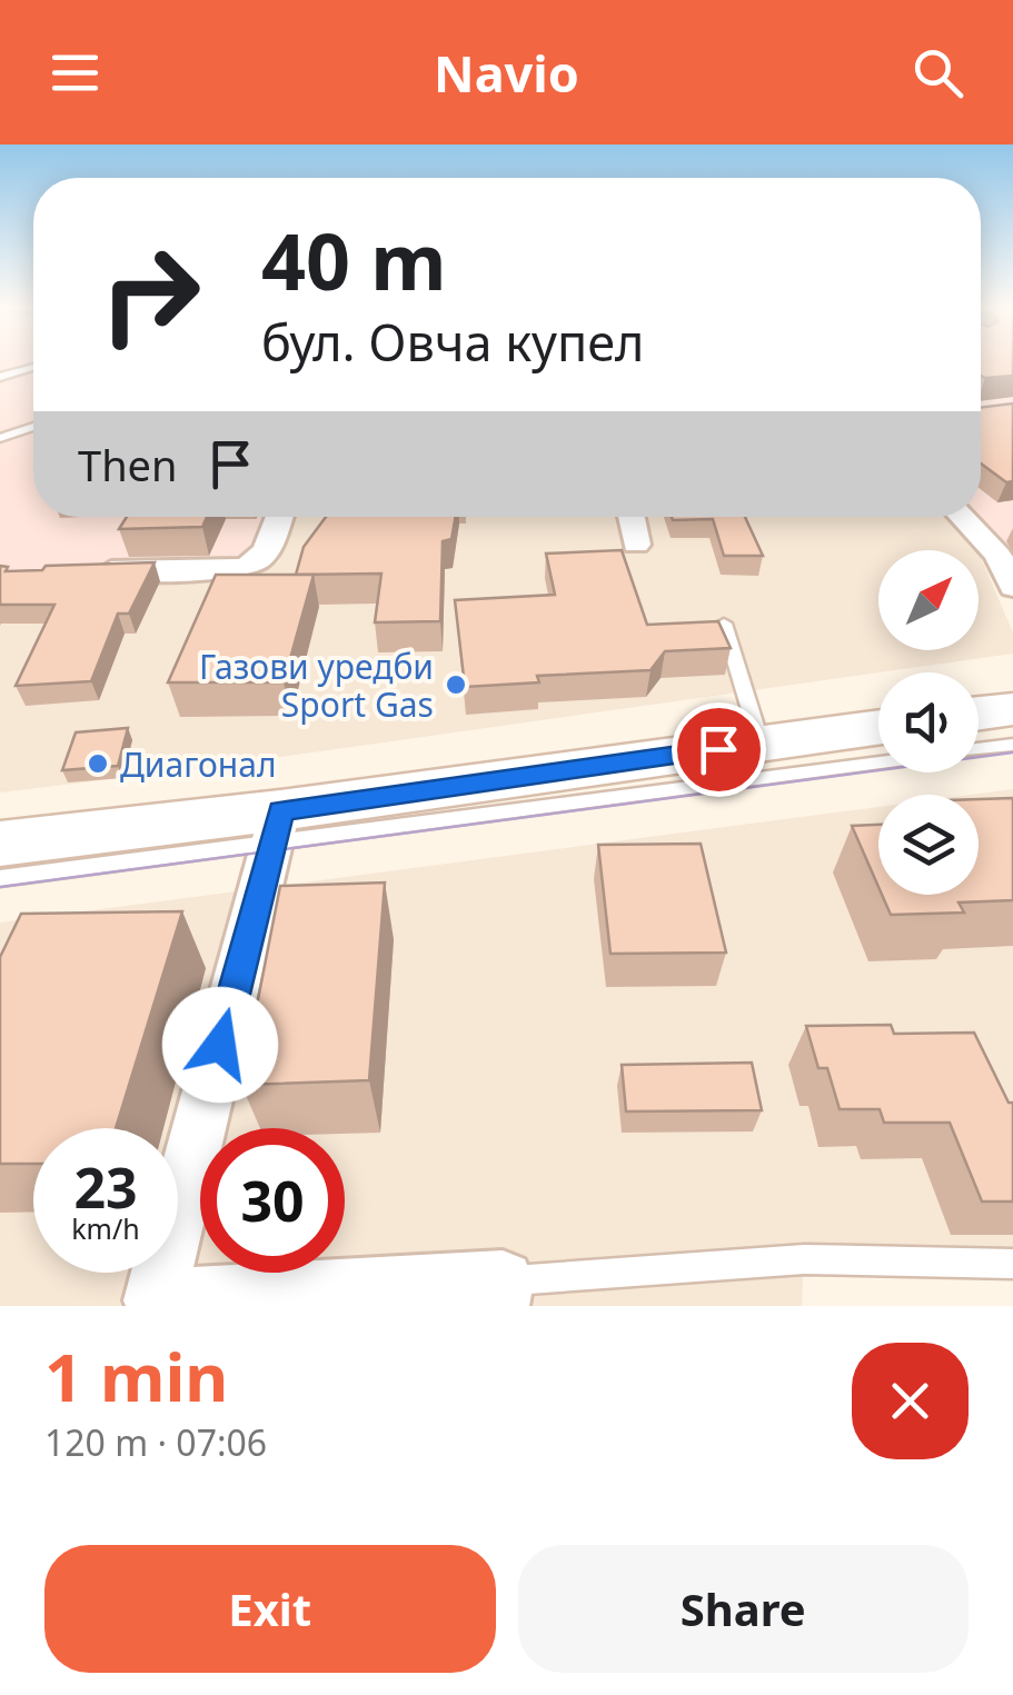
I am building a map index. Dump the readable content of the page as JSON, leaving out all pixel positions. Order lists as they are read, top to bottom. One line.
{"places":["Газови уредби Sport Gas","Диагонал"],"north":"top right","page":{"header":"Navio","turn":["40 m","бул. Овча купел"],"then":"Then","speed":"23 km/h","limit":"30","heading":["1 min","120 m · 07:06"],"buttons":["Exit","Share"]}}
